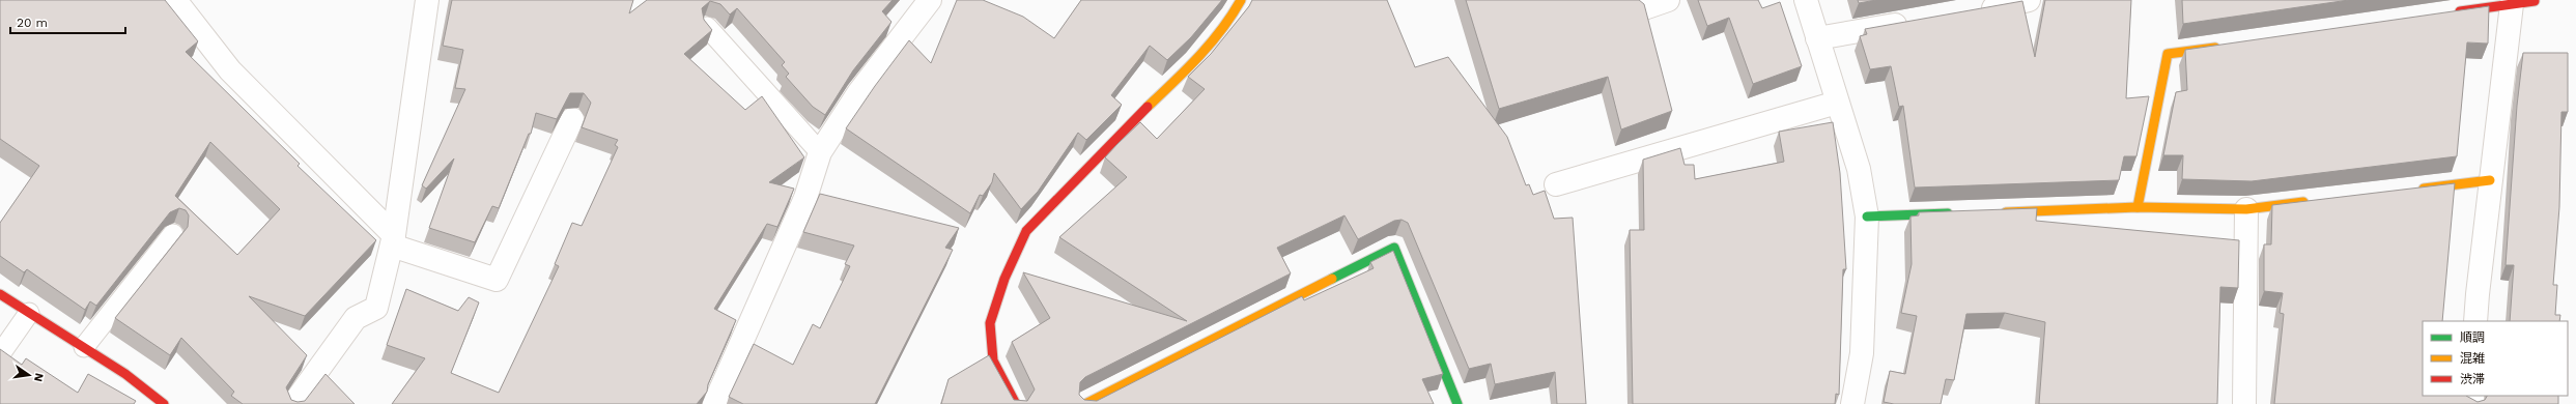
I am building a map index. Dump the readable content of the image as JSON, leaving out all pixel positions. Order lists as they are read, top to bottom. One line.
{"legend":["順調","混雑","渋滞"],"scale_bar":"20 m","north":"right"}
